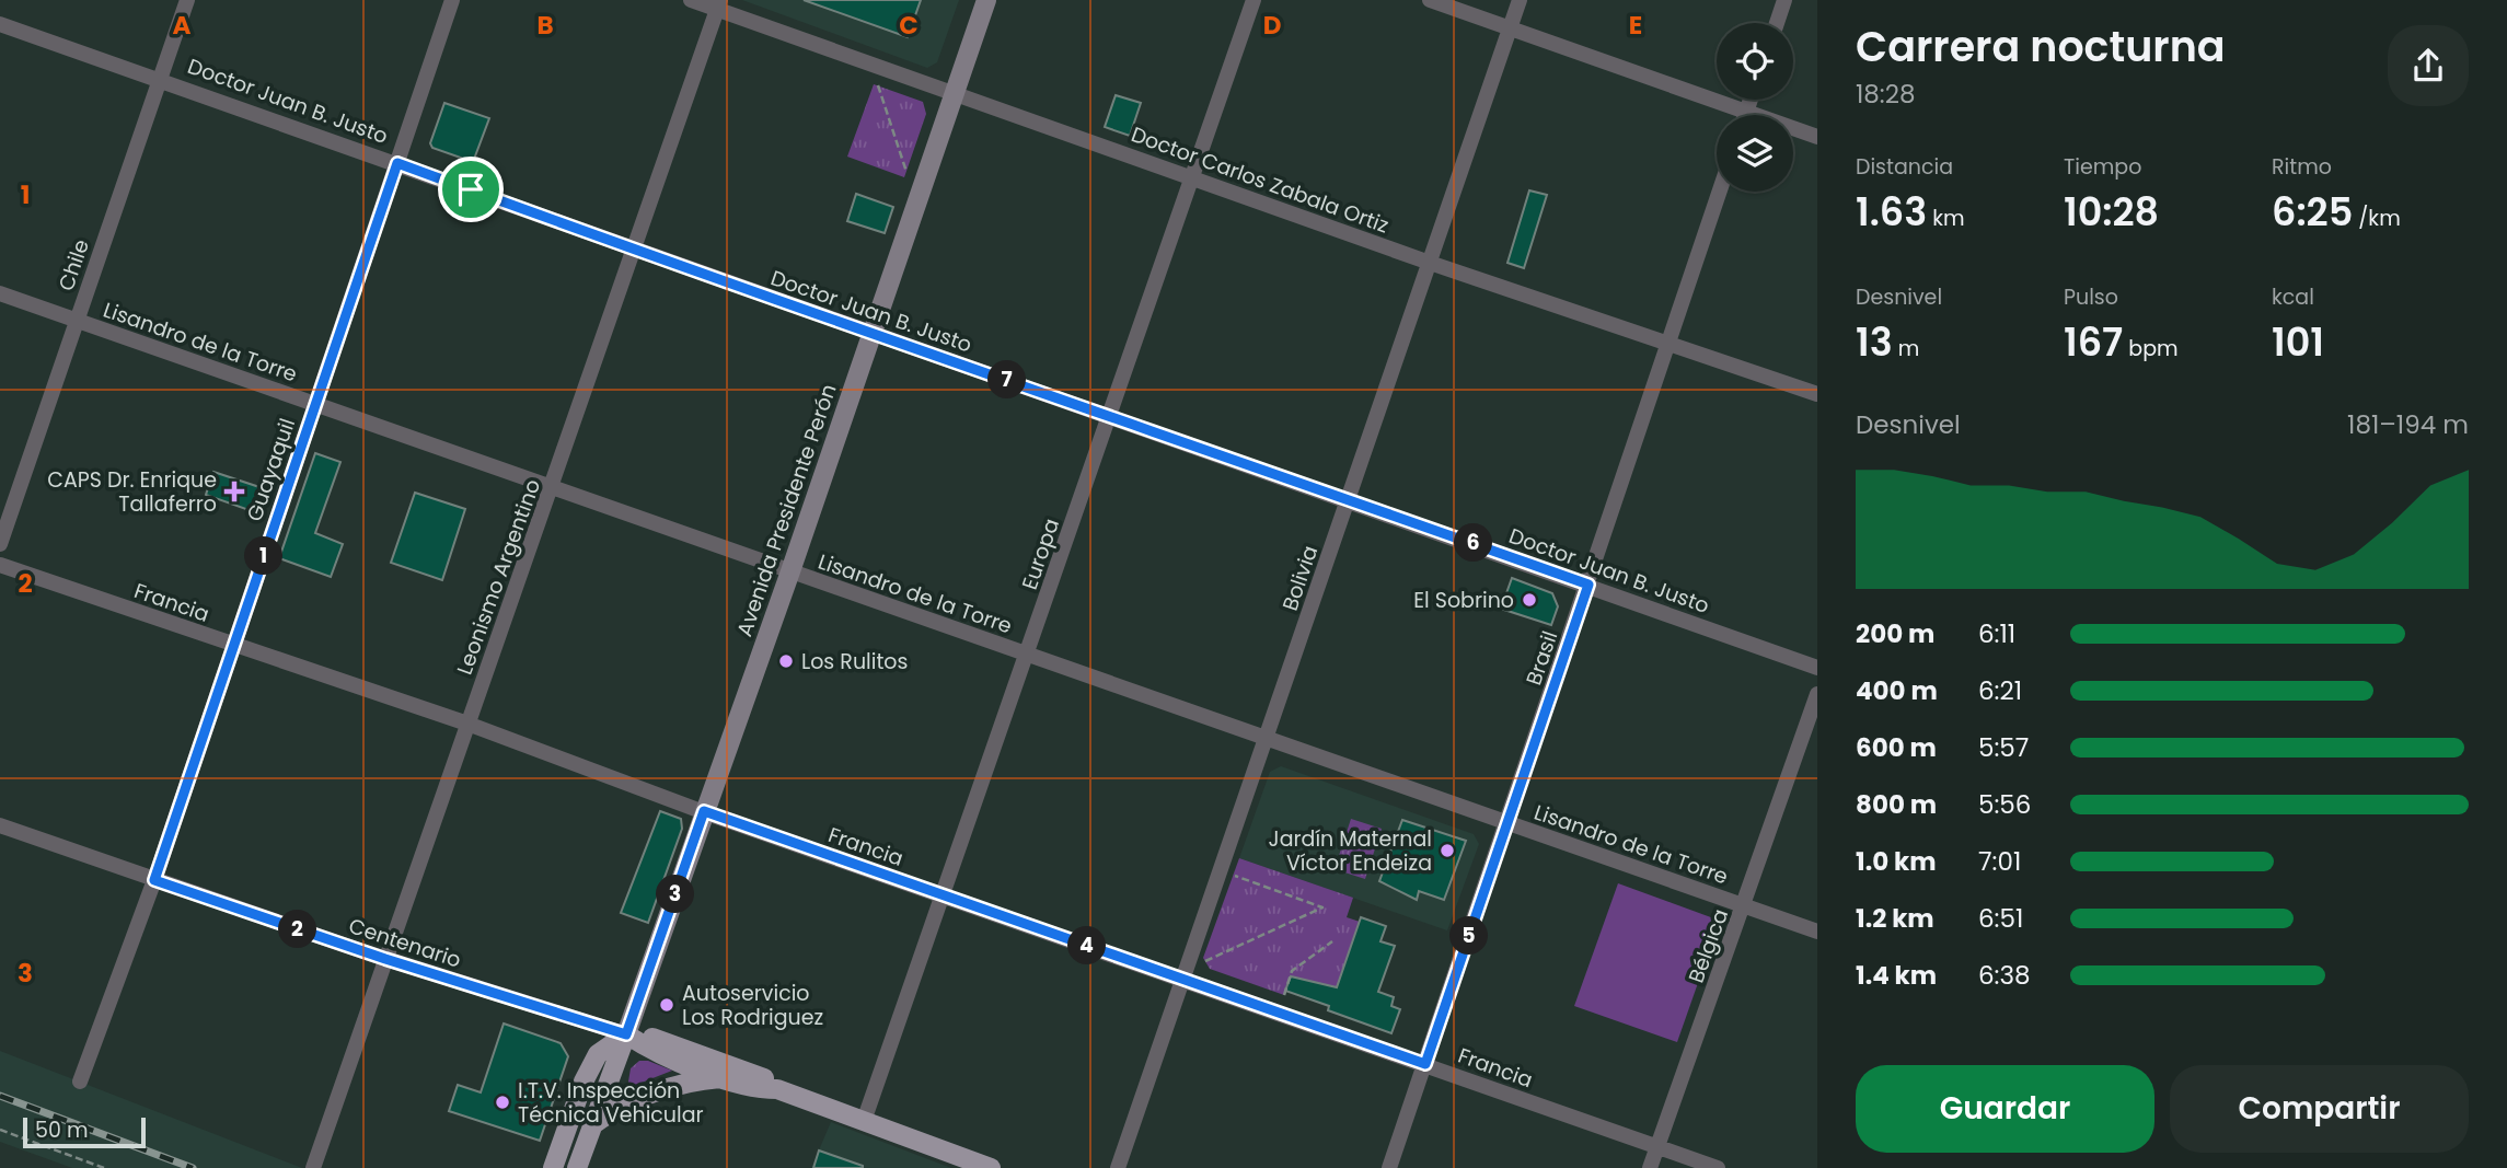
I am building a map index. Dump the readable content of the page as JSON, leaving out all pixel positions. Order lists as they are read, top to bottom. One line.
{"streets":{"main road":["Avenida Presidente Perón"],"street":["Doctor Juan B. Justo","Doctor Carlos Zabala Ortiz","Chile","Lisandro de la Torre","Guayaquil","Europa","Leonismo Argentino","Bolivia","Francia","Brasil","Centenario","Bélgica"]},"crossings":[["Doctor Juan B. Justo","Chile"],["Doctor Juan B. Justo","Guayaquil"],["Doctor Juan B. Justo","Avenida Presidente Perón"],["Doctor Juan B. Justo","Europa"],["Doctor Juan B. Justo","Leonismo Argentino"],["Doctor Juan B. Justo","Bolivia"],["Doctor Juan B. Justo","Brasil"],["Doctor Carlos Zabala Ortiz","Avenida Presidente Perón"],["Doctor Carlos Zabala Ortiz","Europa"],["Doctor Carlos Zabala Ortiz","Leonismo Argentino"],["Doctor Carlos Zabala Ortiz","Bolivia"],["Doctor Carlos Zabala Ortiz","Brasil"],["Chile","Lisandro de la Torre"],["Lisandro de la Torre","Guayaquil"],["Lisandro de la Torre","Avenida Presidente Perón"],["Lisandro de la Torre","Europa"],["Lisandro de la Torre","Leonismo Argentino"],["Lisandro de la Torre","Bolivia"],["Lisandro de la Torre","Brasil"],["Lisandro de la Torre","Bélgica"],["Guayaquil","Francia"],["Guayaquil","Centenario"],["Avenida Presidente Perón","Francia"],["Avenida Presidente Perón","Centenario"],["Europa","Francia"],["Leonismo Argentino","Francia"],["Leonismo Argentino","Centenario"],["Bolivia","Francia"],["Francia","Brasil"],["Francia","Bélgica"]],"places":{"health":["CAPS Dr. Enrique Tallaferro"],"other":["El Sobrino","Los Rulitos","Jardín Maternal Víctor Endeiza","Autoservicio Los Rodriguez","I.T.V. Inspección Técnica Vehicular"]},"scale_bar":"50 m","page":{"heading":["Carrera nocturna","18:28"],"stats":[["Distancia","1.63 km"],["Tiempo","10:28"],["Ritmo","6:25 /km"],["Desnivel","13 m"],["Pulso","167 bpm"],["kcal","101"]],"pins":["7","6","1","3","2","5","4"],"chart":["Desnivel","181–194 m"],"list":[{"name":"200 m","note":"6:11"},{"name":"400 m","note":"6:21"},{"name":"600 m","note":"5:57"},{"name":"800 m","note":"5:56"},{"name":"1.0 km","note":"7:01"},{"name":"1.2 km","note":"6:51"},{"name":"1.4 km","note":"6:38"}],"buttons":["Guardar","Compartir"],"scale":"50 m"},"grid":{"columns":["A","B","C","D","E"],"rows":["1","2","3"]}}
